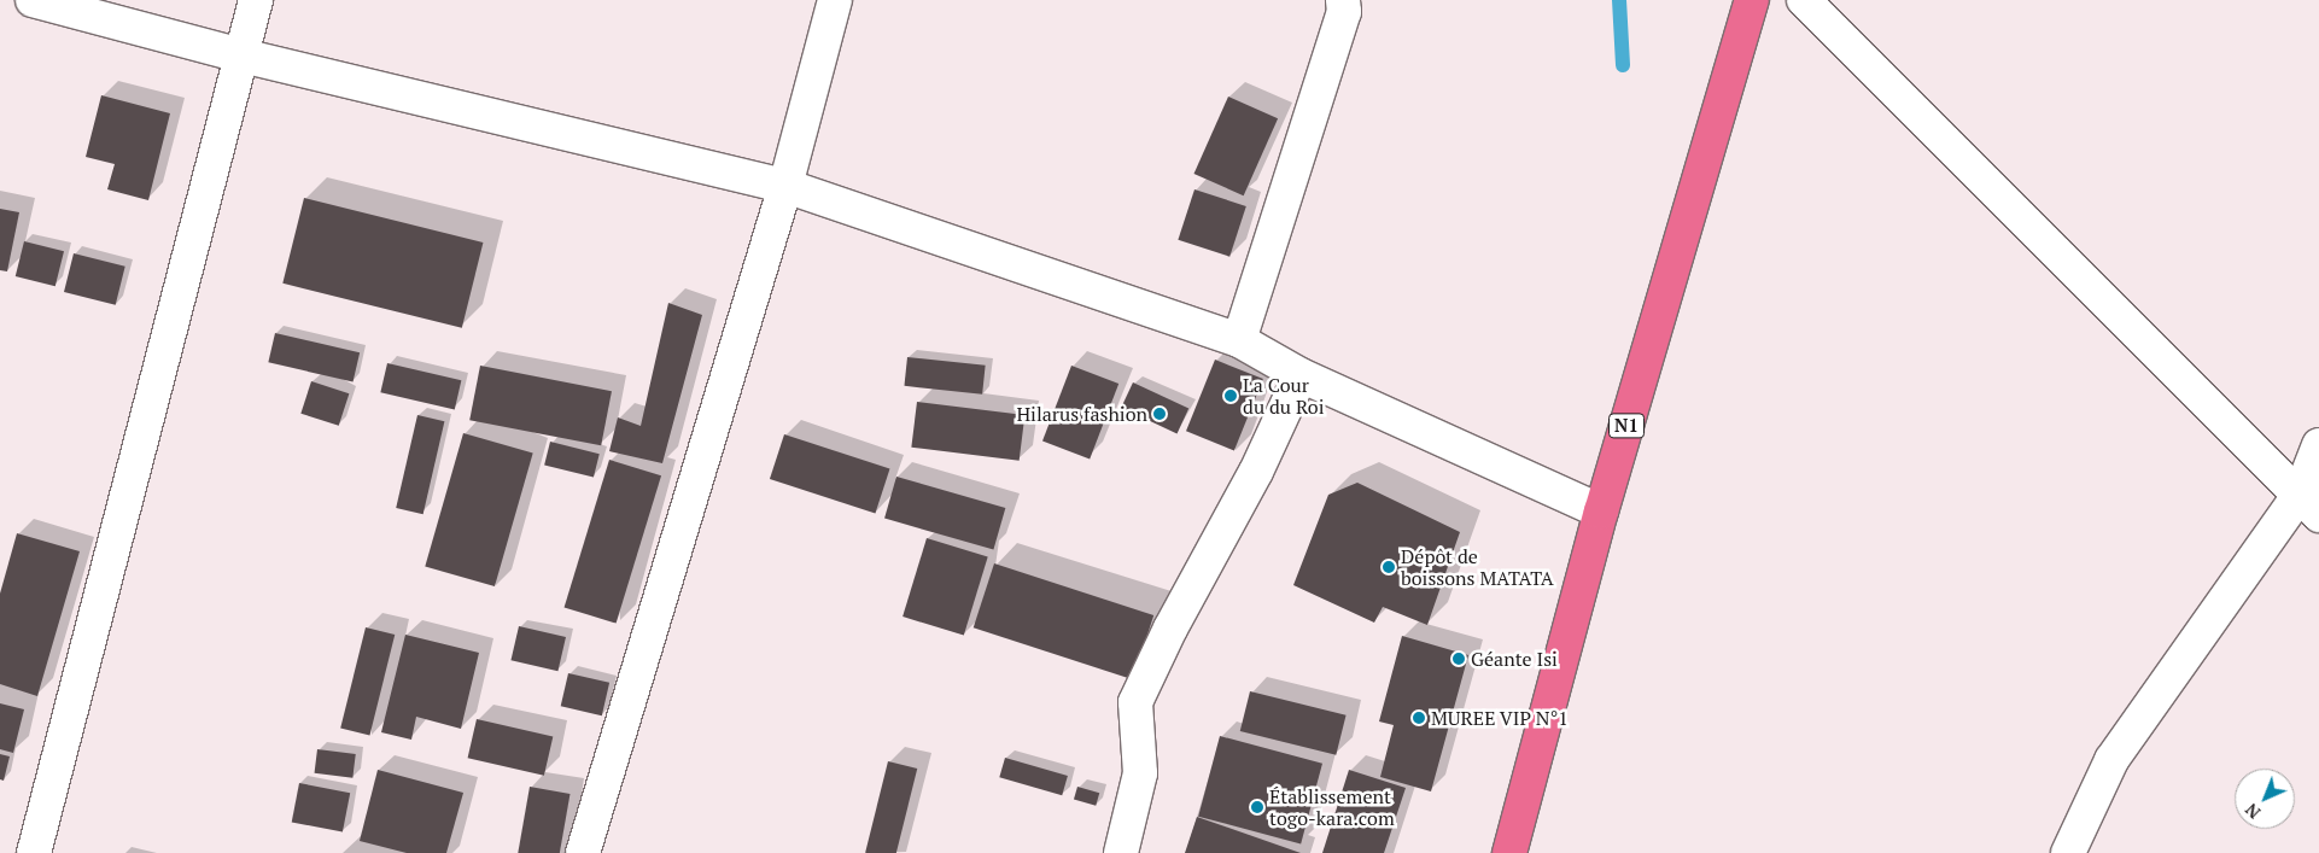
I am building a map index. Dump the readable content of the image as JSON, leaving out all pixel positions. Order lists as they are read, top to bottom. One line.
{"streets":{"highway":["N1"]},"places":["La Cour du du Roi","Hilarus fashion","Dépôt de boissons MATATA","Géante Isi","MUREE VIP N°1","Établissement togo-kara.com"],"north":"bottom left"}
